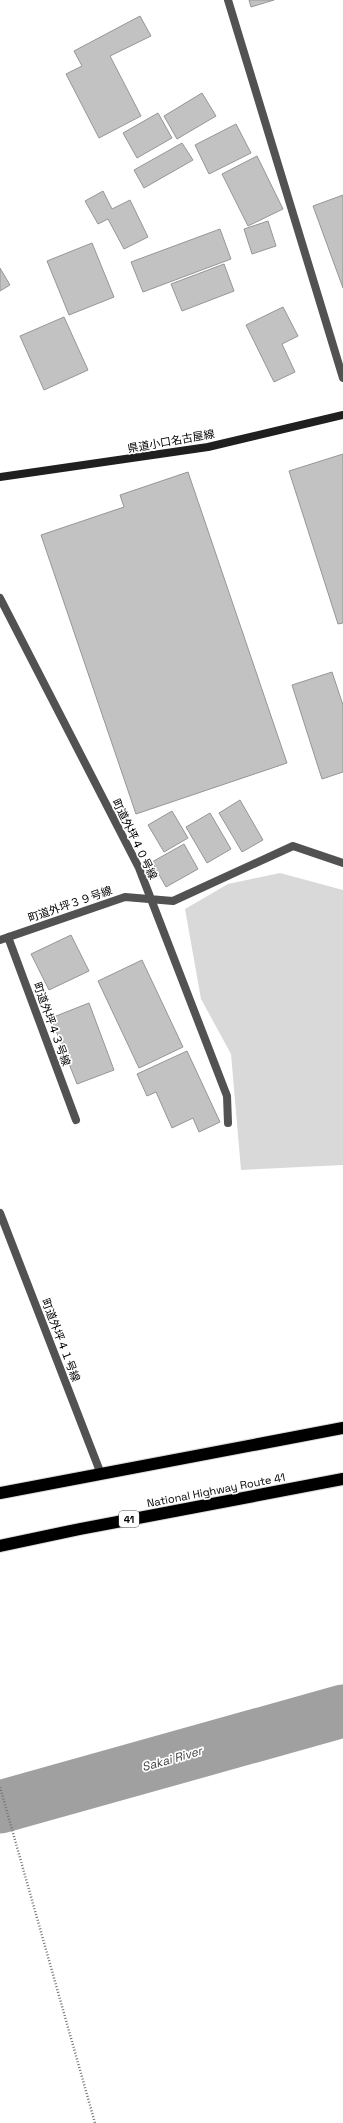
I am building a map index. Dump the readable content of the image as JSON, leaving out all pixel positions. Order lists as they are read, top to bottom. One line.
{"streets":{"highway":["National Highway Route 41","41"],"main road":["県道小口名古屋線"],"street":["町道外坪４０号線","町道外坪３９号線","町道外坪４３号線","町道外坪４１号線"]},"crossings":[["町道外坪４０号線","町道外坪３９号線"],["町道外坪３９号線","町道外坪４３号線"]],"water":["Sakai River"]}
